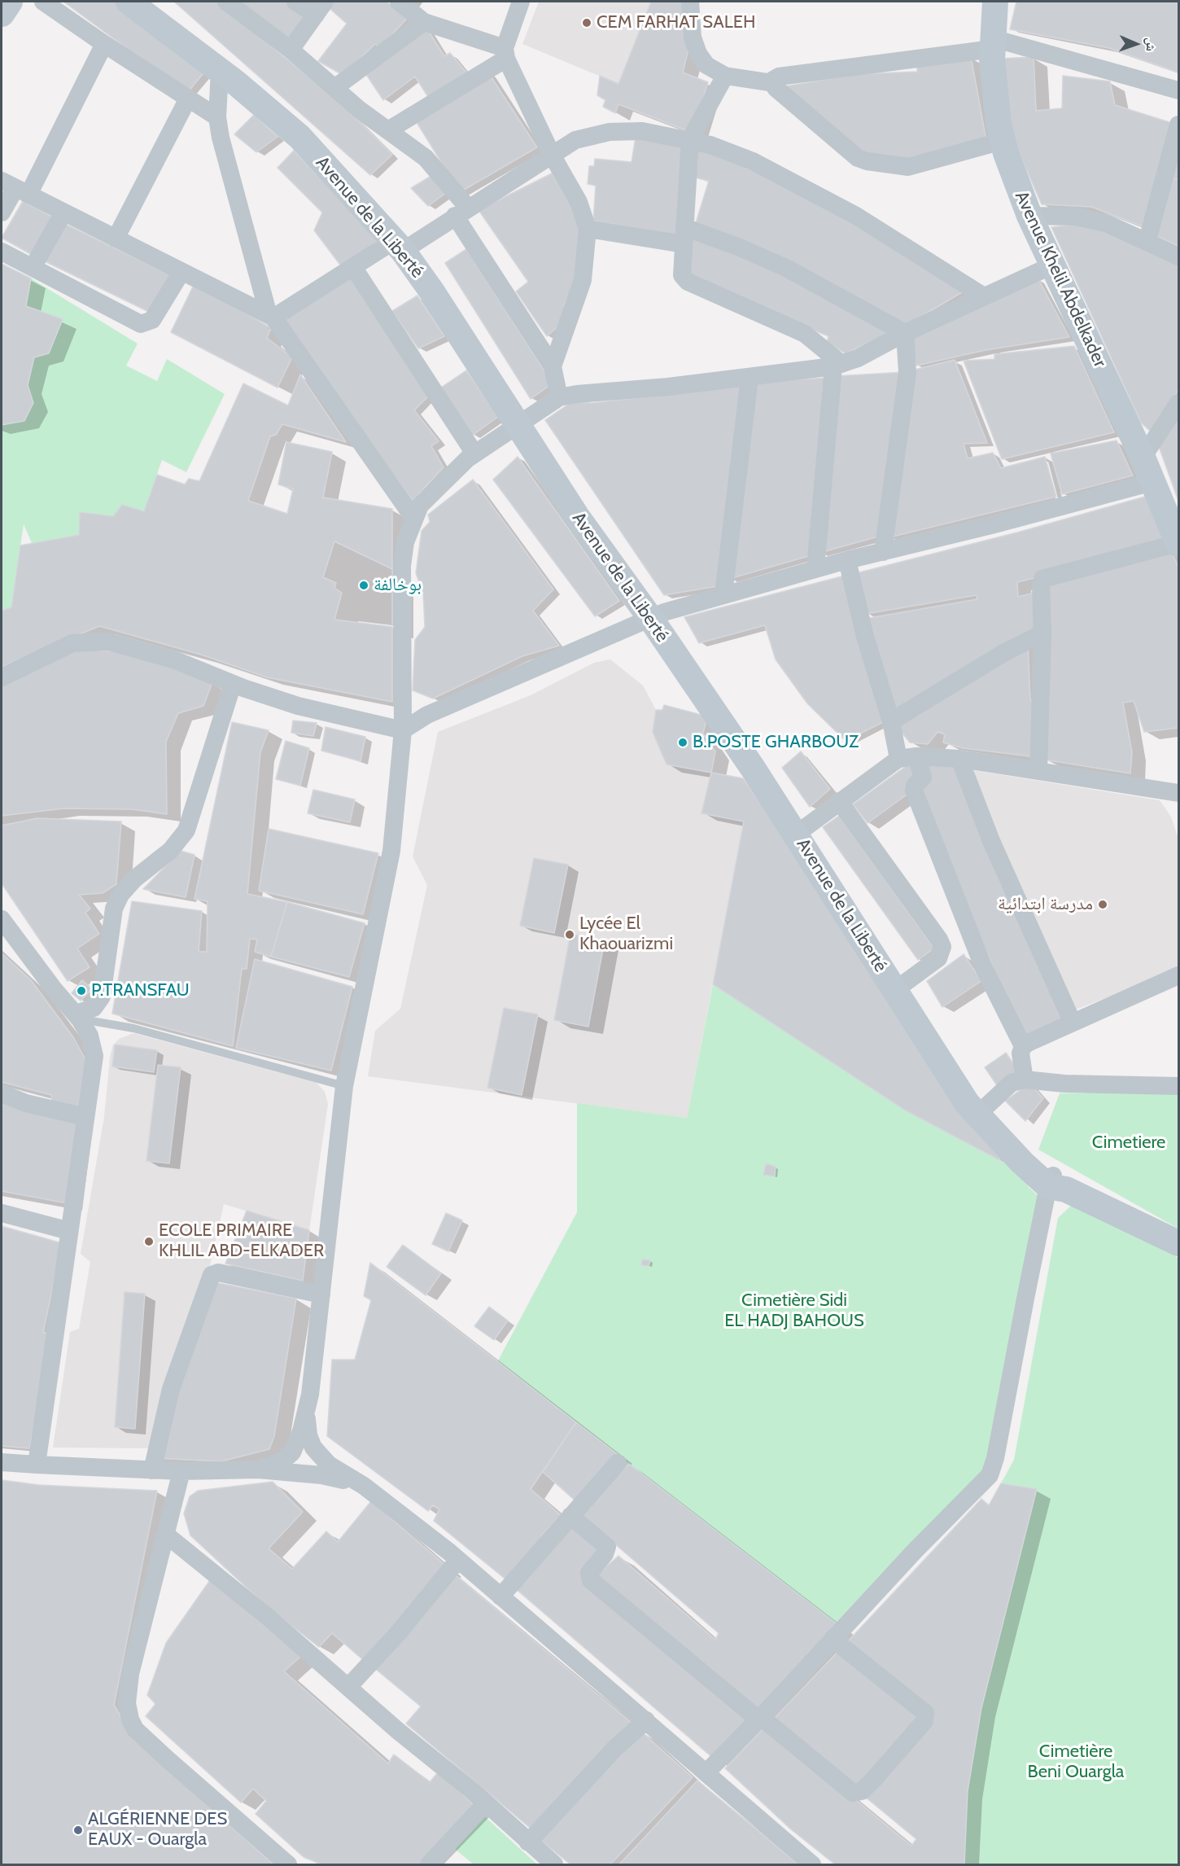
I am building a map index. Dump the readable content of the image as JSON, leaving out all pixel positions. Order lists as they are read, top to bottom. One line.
{"streets":{"street":["Avenue de la Liberté","Avenue Khelil Abdelkader"]},"parks":["Cimetiere","Cimetière Sidi EL HADJ BAHOUS","Cimetière Beni Ouargla"],"places":["CEM FARHAT SALEH","بوخالفة","B.POSTE GHARBOUZ","مدرسة ابتدائية","Lycée El Khaouarizmi","P.TRANSFAU","ECOLE PRIMAIRE KHLIL ABD-ELKADER","ALGÉRIENNE DES EAUX - Ouargla"],"north":"right"}
